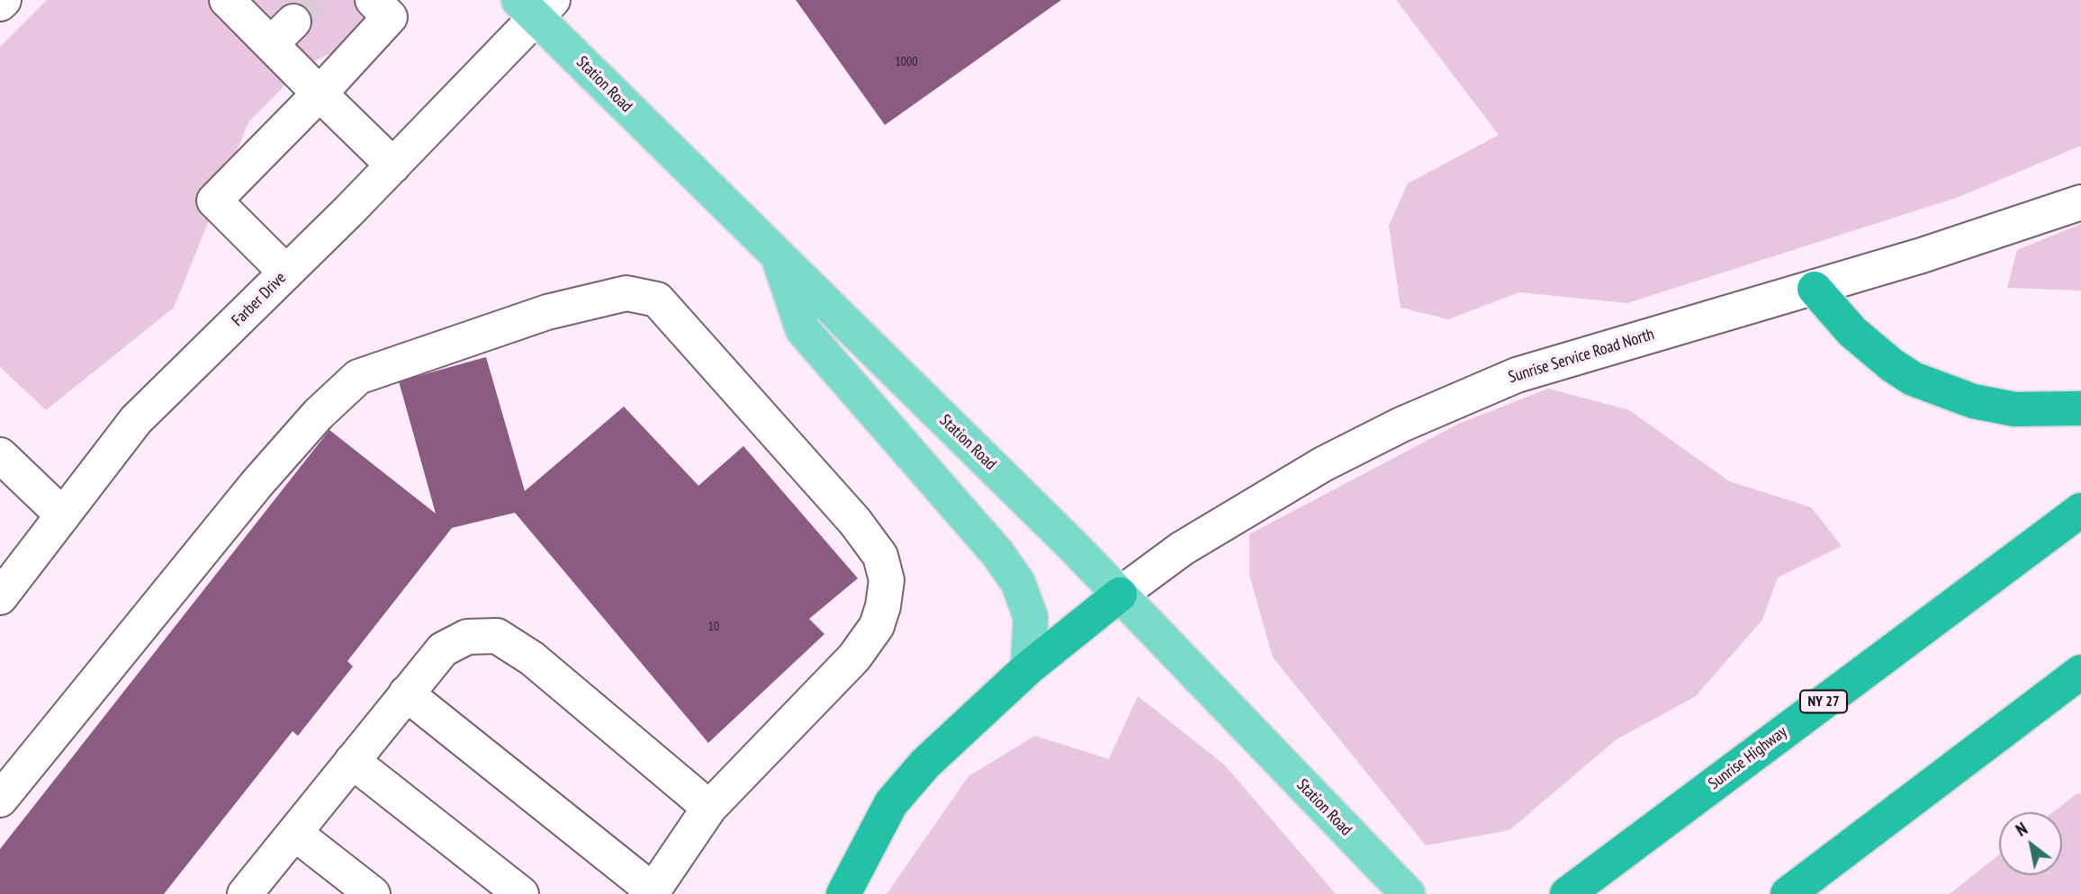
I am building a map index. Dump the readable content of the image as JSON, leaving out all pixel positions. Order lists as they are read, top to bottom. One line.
{"streets":{"highway":["NY 27","Sunrise Highway"],"main road":["Station Road"],"street":["Farber Drive","Sunrise Service Road North"]},"crossings":[["Station Road","Farber Drive"],["Station Road","Sunrise Service Road North"]],"house_numbers":["1000","10"],"north":"top left"}
